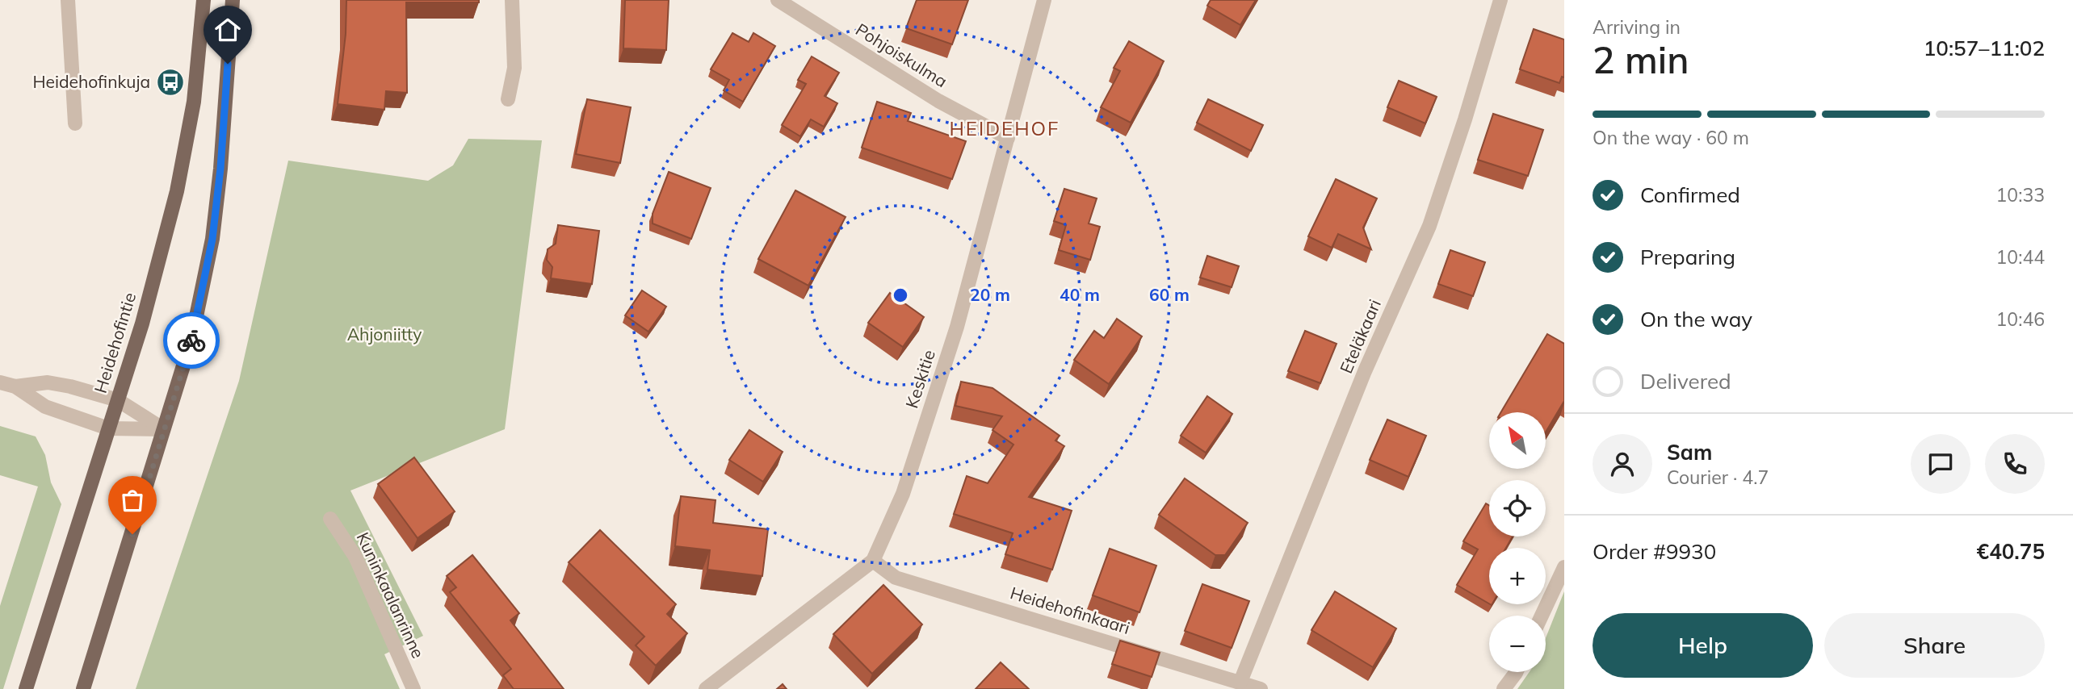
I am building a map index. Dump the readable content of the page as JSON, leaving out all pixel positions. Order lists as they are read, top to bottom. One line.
{"streets":{"main road":["Heidehofintie"],"street":["Pohjoiskulma","Eteläkaari","Keskitie","Kuninkaalanrinne","Heidehofinkaari"]},"crossings":[["Pohjoiskulma","Keskitie"],["Eteläkaari","Heidehofinkaari"],["Keskitie","Heidehofinkaari"]],"districts":["HEIDEHOF"],"parks":["Ahjoniitty"],"places":{"bus stop":["Heidehofinkuja"]},"north":"top left","page":{"heading":["2 min","Arriving in","10:57–11:02"],"panel":["Sam","Courier · 4.7","Order #9930","€40.75"],"bar":"On the way · 60 m","list":[["Confirmed","10:33"],["Preparing","10:44"],["On the way","10:46"],"Delivered"],"map_buttons":["+","−"],"buttons":["Help","Share"]},"rings":["20 m","40 m","60 m"]}
